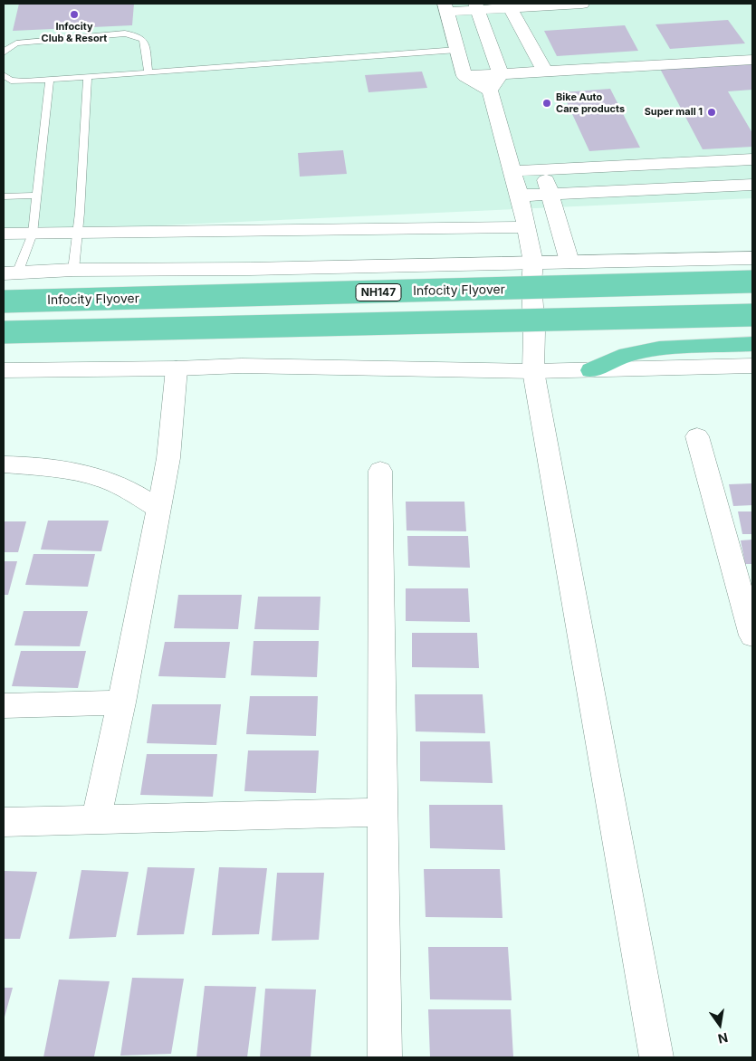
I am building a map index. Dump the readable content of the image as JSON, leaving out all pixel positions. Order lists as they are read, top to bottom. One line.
{"streets":{"highway":["Infocity Flyover","NH147"]},"places":["Infocity Club & Resort","Bike Auto Care products","Super mall 1"],"north":"bottom"}
